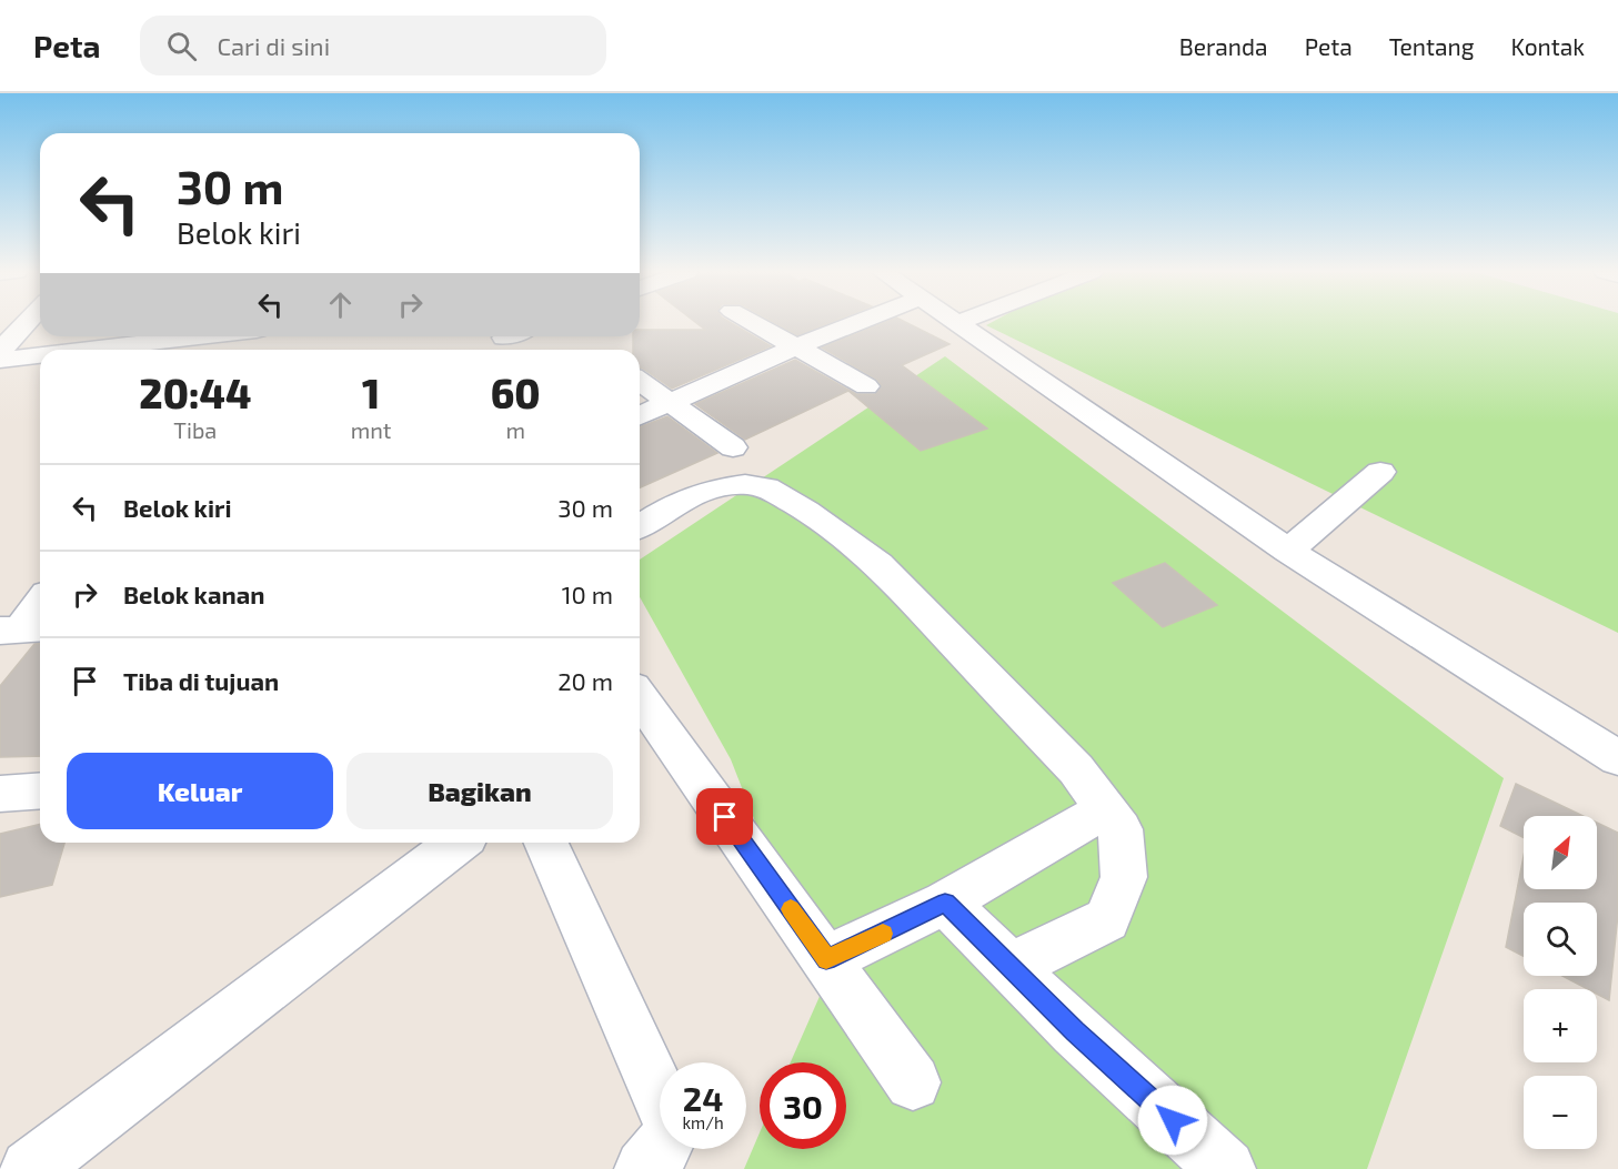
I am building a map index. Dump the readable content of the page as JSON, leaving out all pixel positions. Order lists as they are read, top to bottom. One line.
{"north":"top right","page":{"header":"Peta","search":"Cari di sini","nav":["Beranda","Peta","Tentang","Kontak"],"turn":["30 m","Belok kiri"],"eta":["20:44","Tiba","1","mnt","60","m"],"list":[{"name":"Belok kiri","value":"30 m"},{"name":"Belok kanan","value":"10 m"},{"name":"Tiba di tujuan","value":"20 m"}],"buttons":["Keluar","Bagikan"],"map_buttons":["+","−"],"speed":"24 km/h","limit":"30"}}
